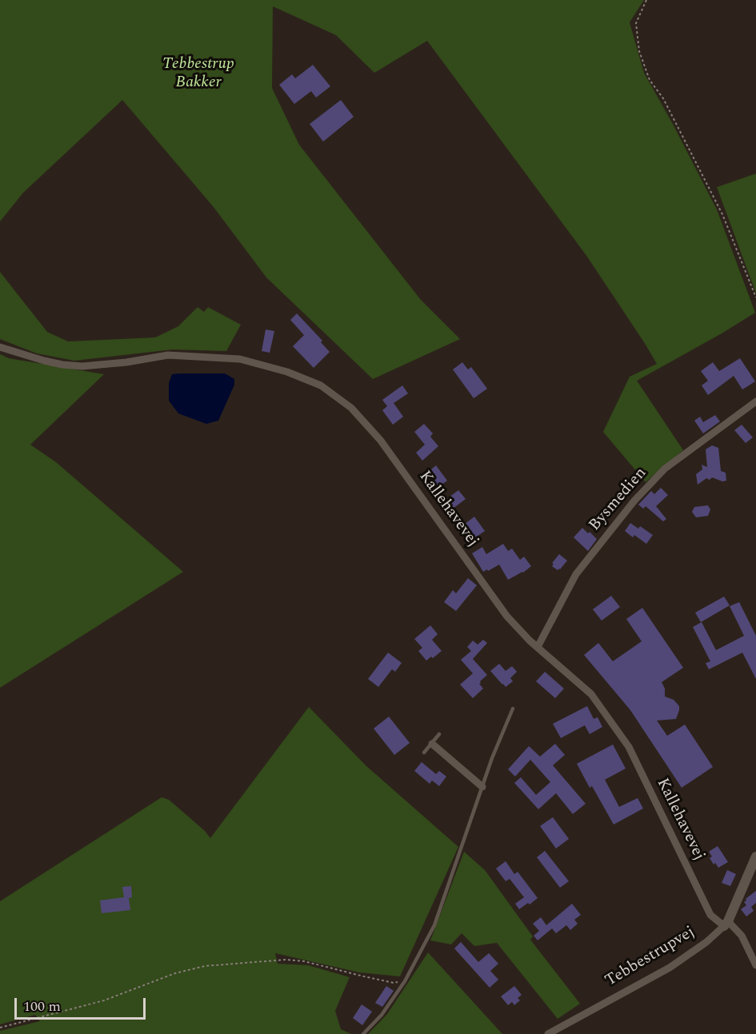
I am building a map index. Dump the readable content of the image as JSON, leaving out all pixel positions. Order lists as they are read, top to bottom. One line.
{"streets":{"street":["Bysmedien","Kallehavevej","Tebbestrupvej"]},"crossings":[["Bysmedien","Kallehavevej"],["Kallehavevej","Tebbestrupvej"]],"parks":["Tebbestrup Bakker"],"scale_bar":"100 m"}
